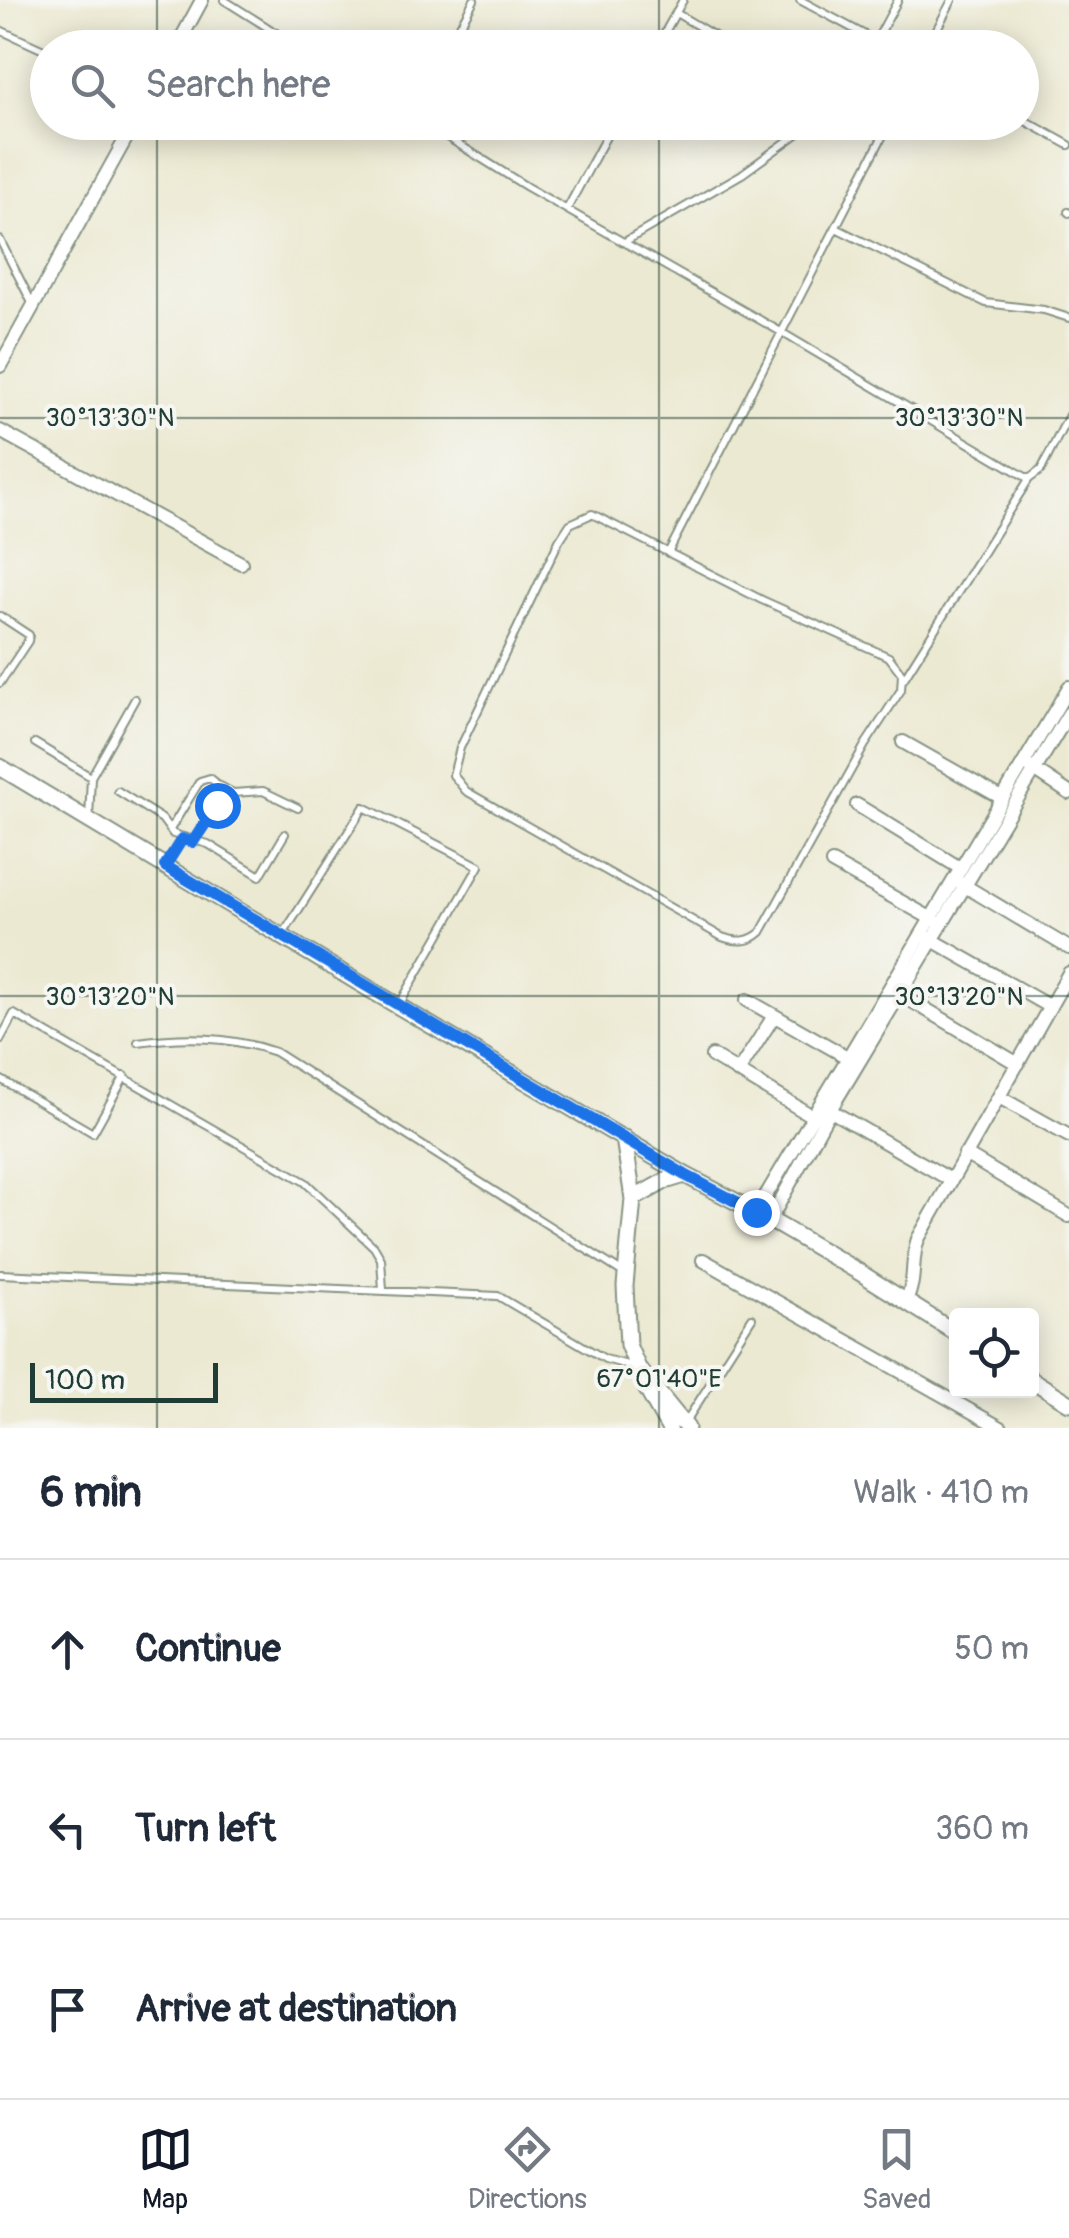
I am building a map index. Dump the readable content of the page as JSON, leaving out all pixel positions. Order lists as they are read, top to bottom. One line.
{"scale_bar":"100 m","page":{"search":"Search here","scale":"100 m","heading":["6 min","Walk · 410 m"],"list":[["Continue","50 m"],["Turn left","360 m"],"Arrive at destination"],"nav":["Map","Directions","Saved"]},"coordinates":["30°13'30\"N","30°13'20\"N","67°01'40\"E"]}
